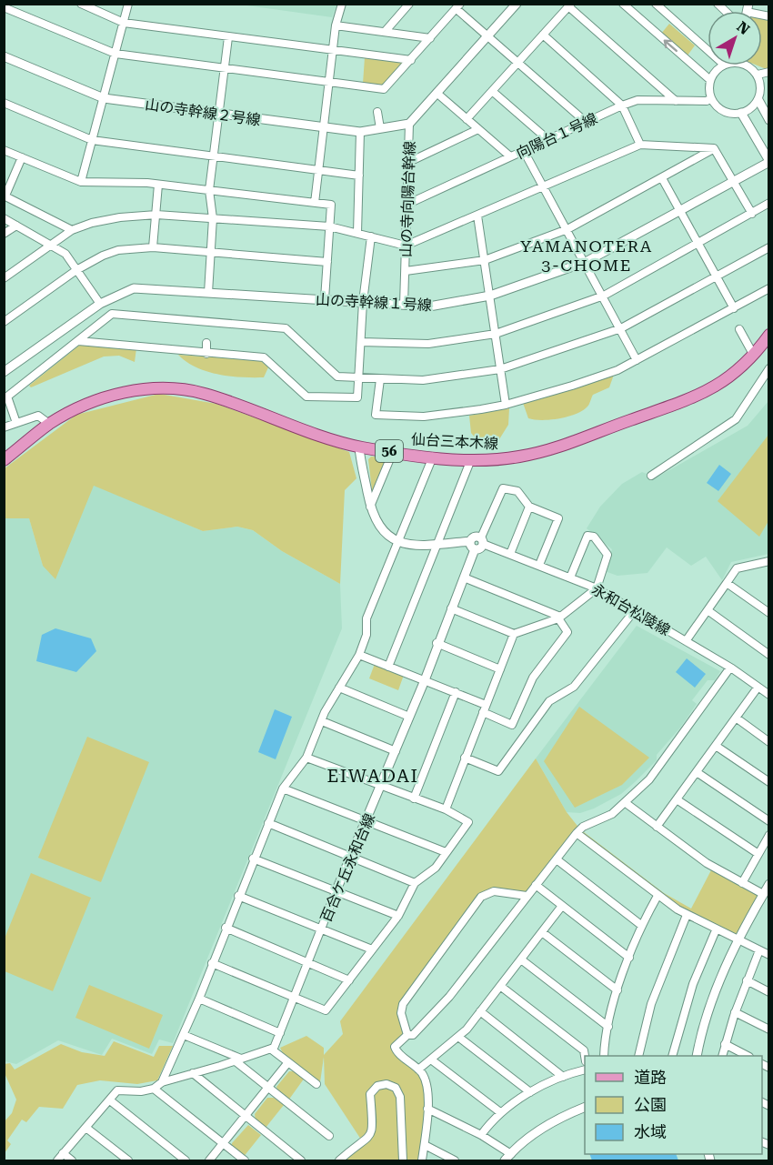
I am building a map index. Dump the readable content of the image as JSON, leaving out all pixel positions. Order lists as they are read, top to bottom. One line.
{"streets":{"main road":["仙台三本木線","56"],"street":["山の寺幹線２号線","向陽台１号線","山の寺向陽台幹線","山の寺幹線１号線","永和台松陵線","百合ケ丘永和台線"]},"crossings":[["山の寺幹線２号線","山の寺向陽台幹線"],["向陽台１号線","山の寺向陽台幹線"],["山の寺向陽台幹線","山の寺幹線１号線"]],"districts":["YAMANOTERA 3-CHOME","EIWADAI"],"legend":["道路","公園","水域"],"north":"top right"}
